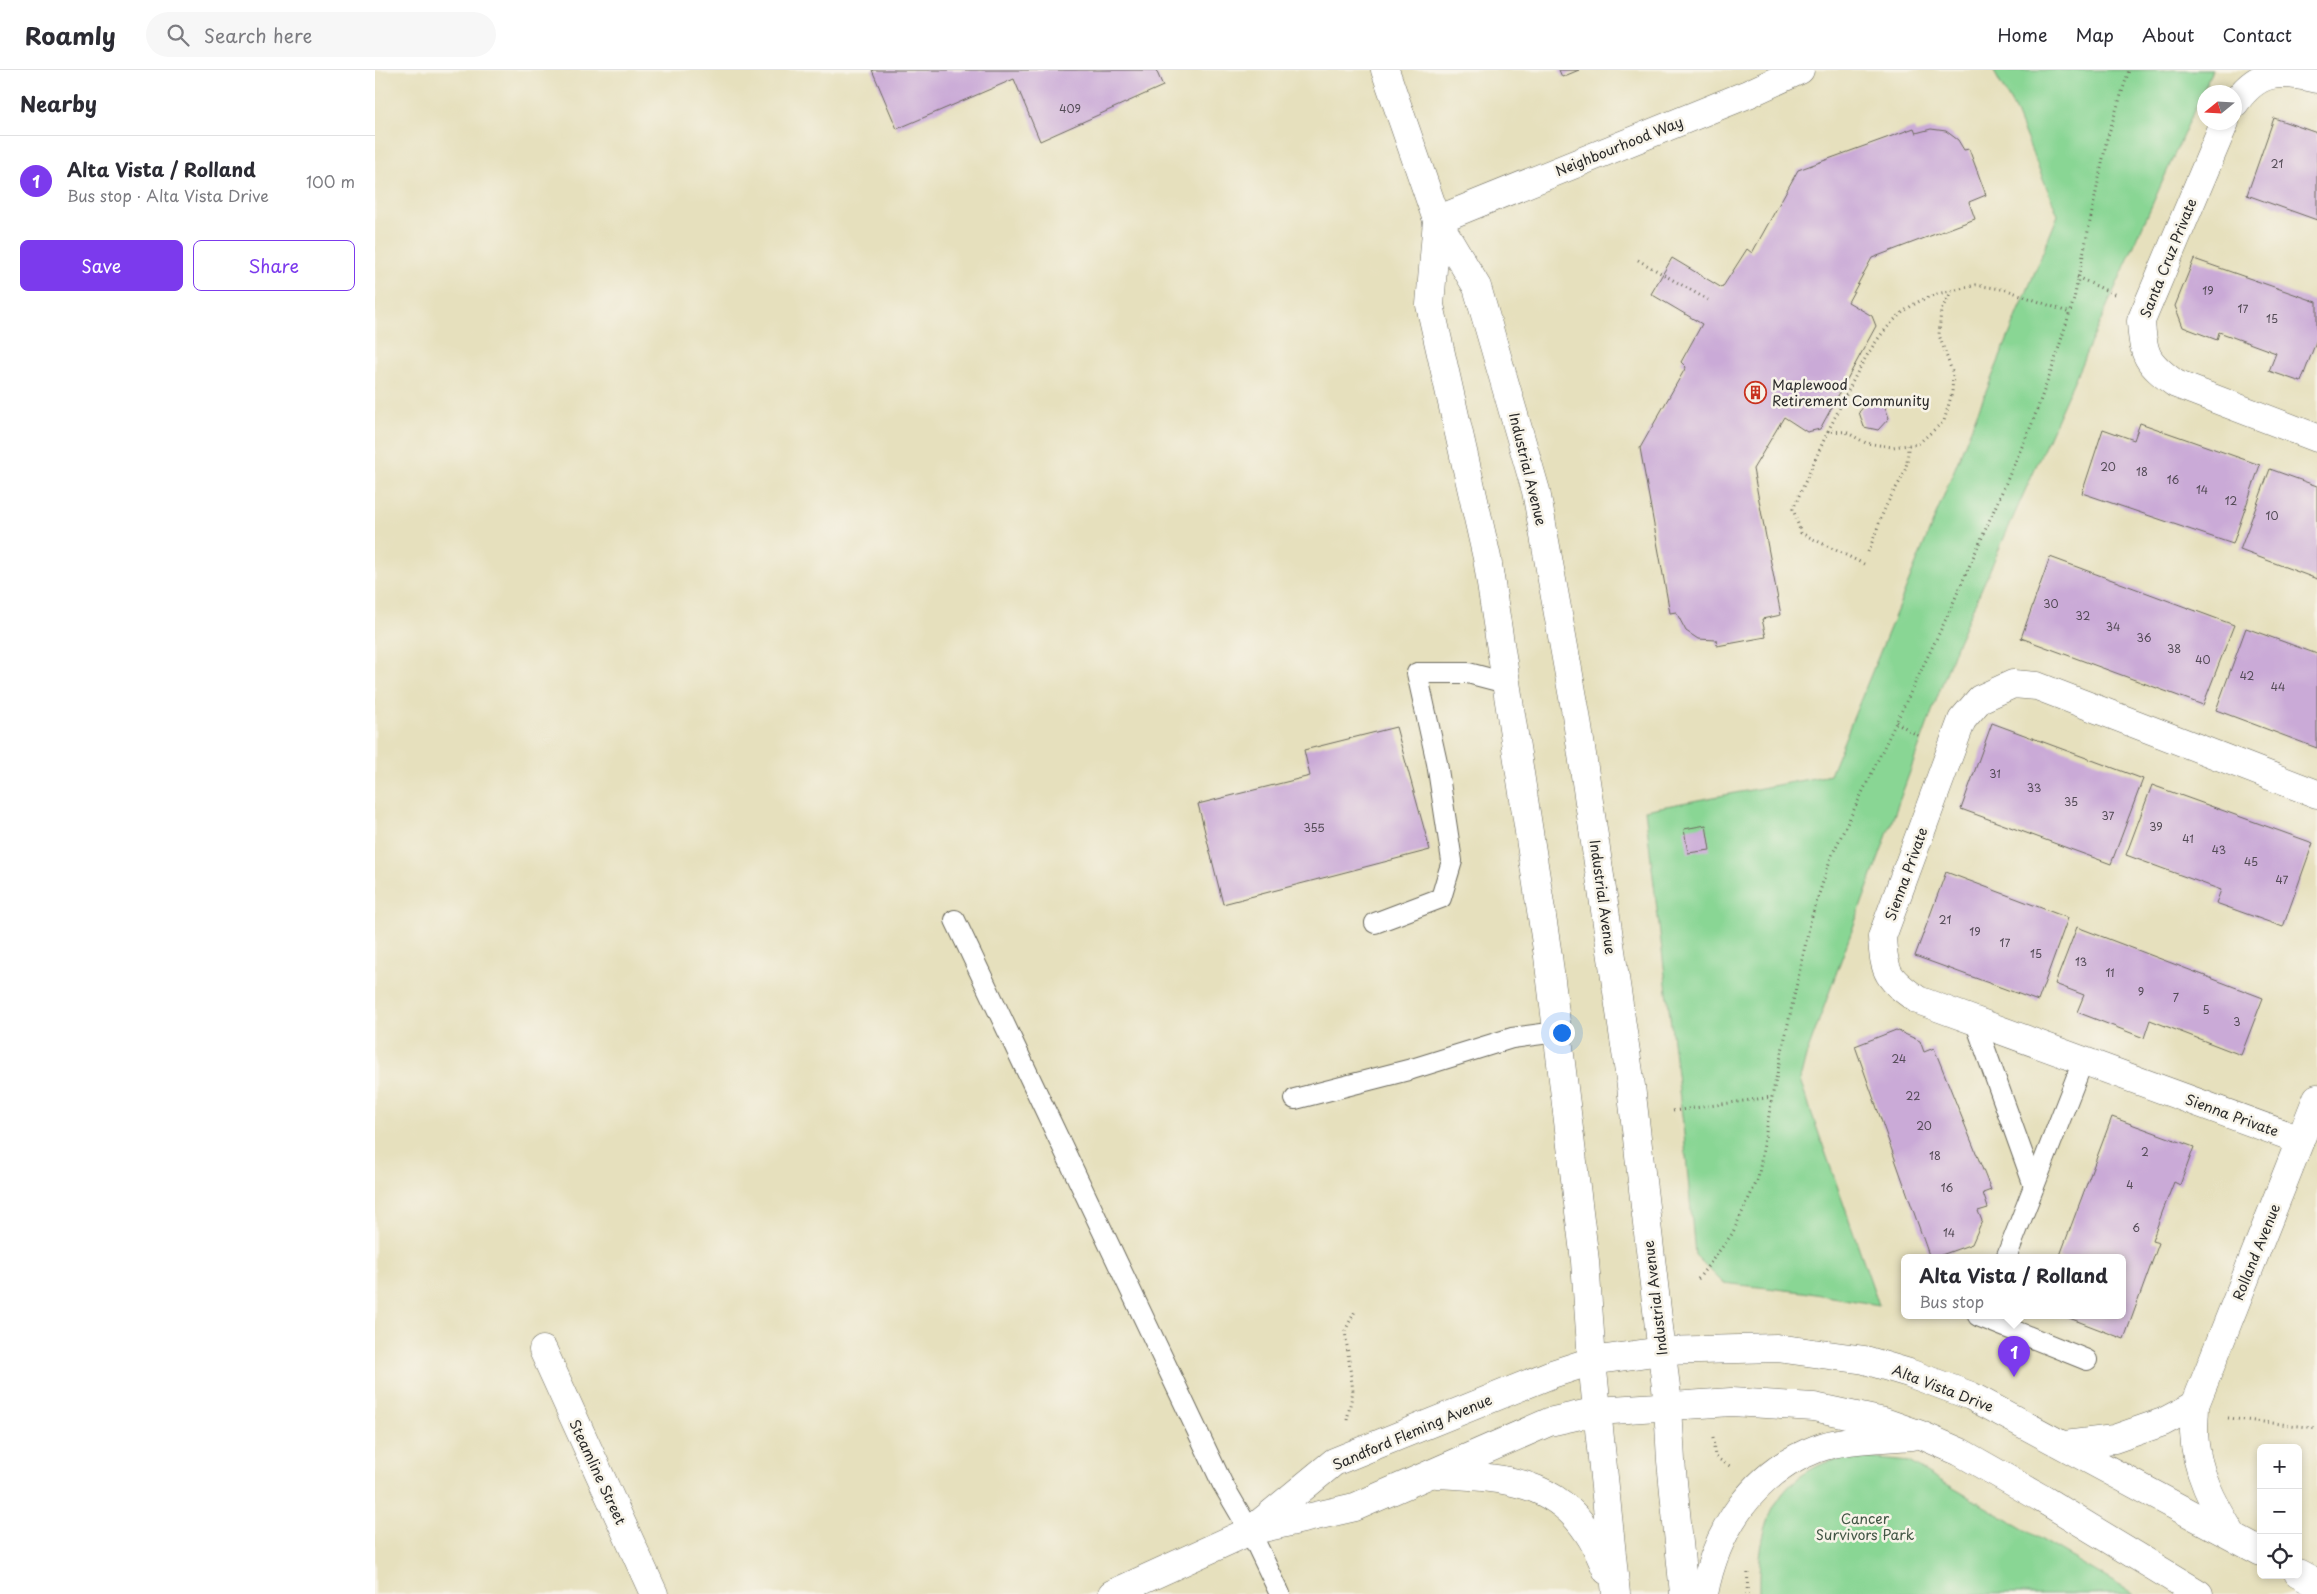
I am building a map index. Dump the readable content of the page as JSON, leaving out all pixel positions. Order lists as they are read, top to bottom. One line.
{"streets":{"street":["Neighbourhood Way","Santa Cruz Private","Industrial Avenue","Sienna Private","Rolland Avenue","Alta Vista Drive","Sandford Fleming Avenue","Steamline Street"]},"crossings":[["Neighbourhood Way","Industrial Avenue"],["Industrial Avenue","Alta Vista Drive"],["Industrial Avenue","Sandford Fleming Avenue"],["Sienna Private","Rolland Avenue"],["Rolland Avenue","Alta Vista Drive"],["Alta Vista Drive","Sandford Fleming Avenue"]],"parks":["Cancer Survivors Park"],"places":{"building":["Maplewood Retirement Community"]},"house_numbers":["409","21","19","17","15","20","18","16","14","12","10","30","32","34","36","38","40","42","44","31","33","35","37","39","355","41","43","45","47","21","19","17","15","13","11","9","7","5","3","24","22","20","2","18","4","16","6","14"],"north":"left","page":{"header":"Roamly","search":"Search here","nav":["Home","Map","About","Contact"],"heading":"Nearby","list":[{"mark":"1","name":"Alta Vista / Rolland","note":"Bus stop · Alta Vista Drive","value":"100 m"}],"buttons":["Save","Share"],"popup":["Alta Vista / Rolland","Bus stop"],"pins":"1","map_buttons":["+","−"]}}
